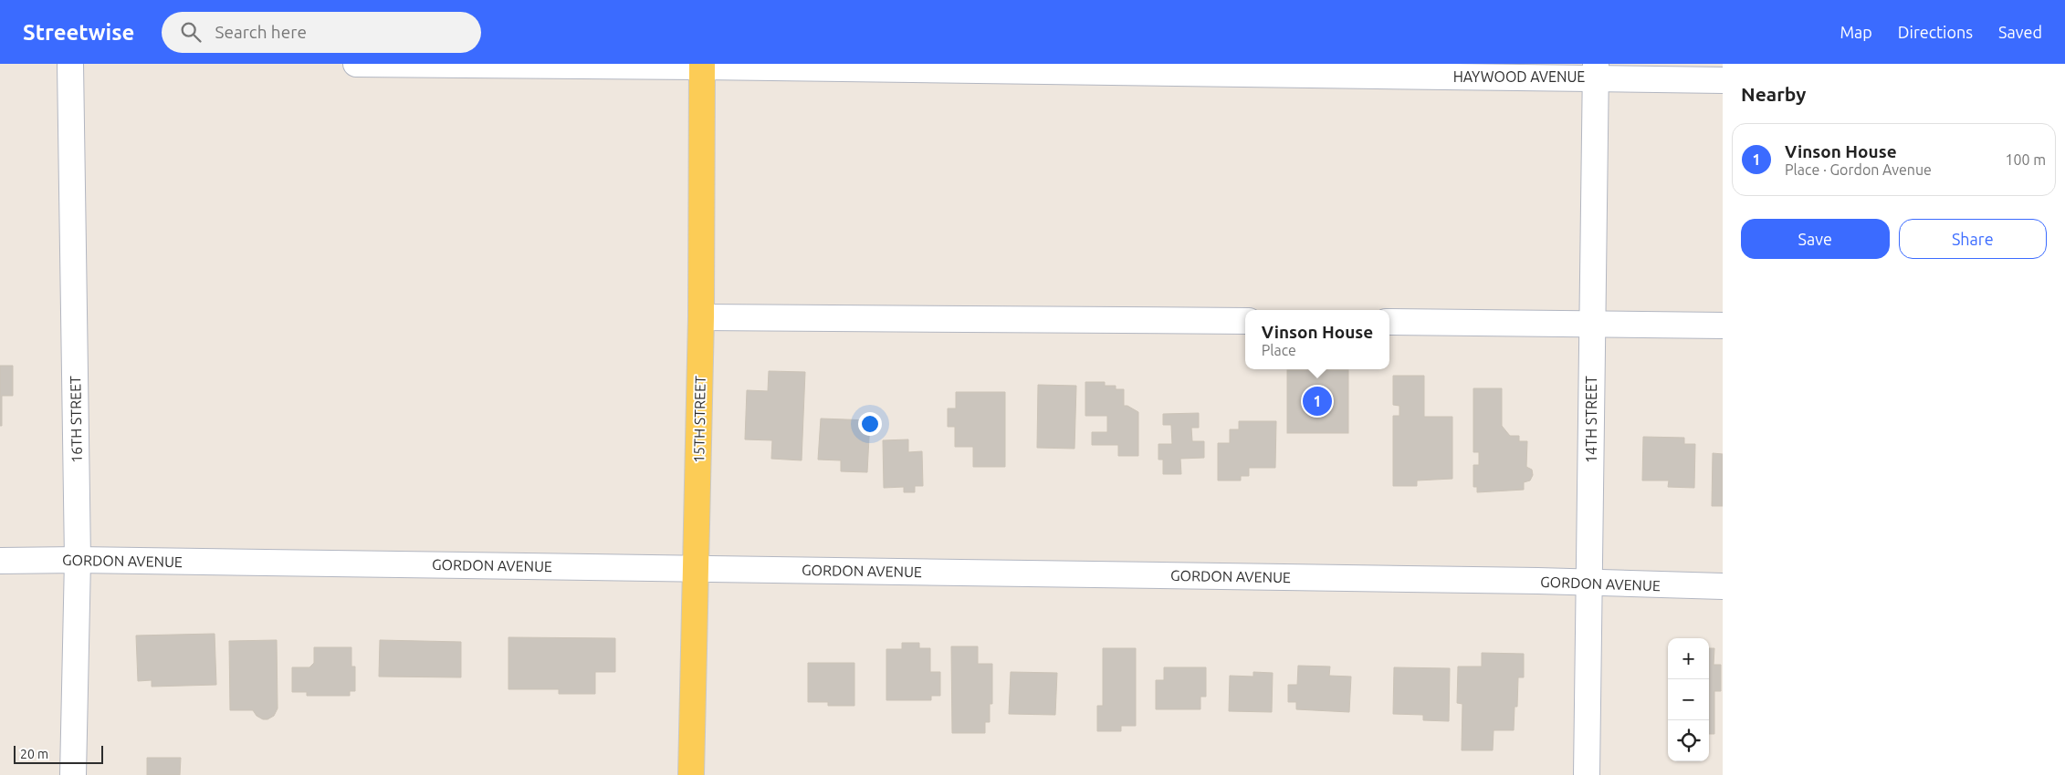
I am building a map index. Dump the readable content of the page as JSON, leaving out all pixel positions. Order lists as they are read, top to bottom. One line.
{"streets":{"main road":["15TH STREET"],"street":["HAYWOOD AVENUE","16TH STREET","14TH STREET","GORDON AVENUE"]},"crossings":[["HAYWOOD AVENUE","15TH STREET"],["HAYWOOD AVENUE","14TH STREET"],["16TH STREET","GORDON AVENUE"],["15TH STREET","GORDON AVENUE"],["14TH STREET","GORDON AVENUE"]],"scale_bar":"20 m","page":{"header":"Streetwise","search":"Search here","nav":["Map","Directions","Saved"],"heading":"Nearby","list":[{"mark":"1","name":"Vinson House","note":"Place · Gordon Avenue","value":"100 m"}],"buttons":["Save","Share"],"popup":["Vinson House","Place"],"pins":"1","map_buttons":["+","−"],"scale":"20 m"}}
